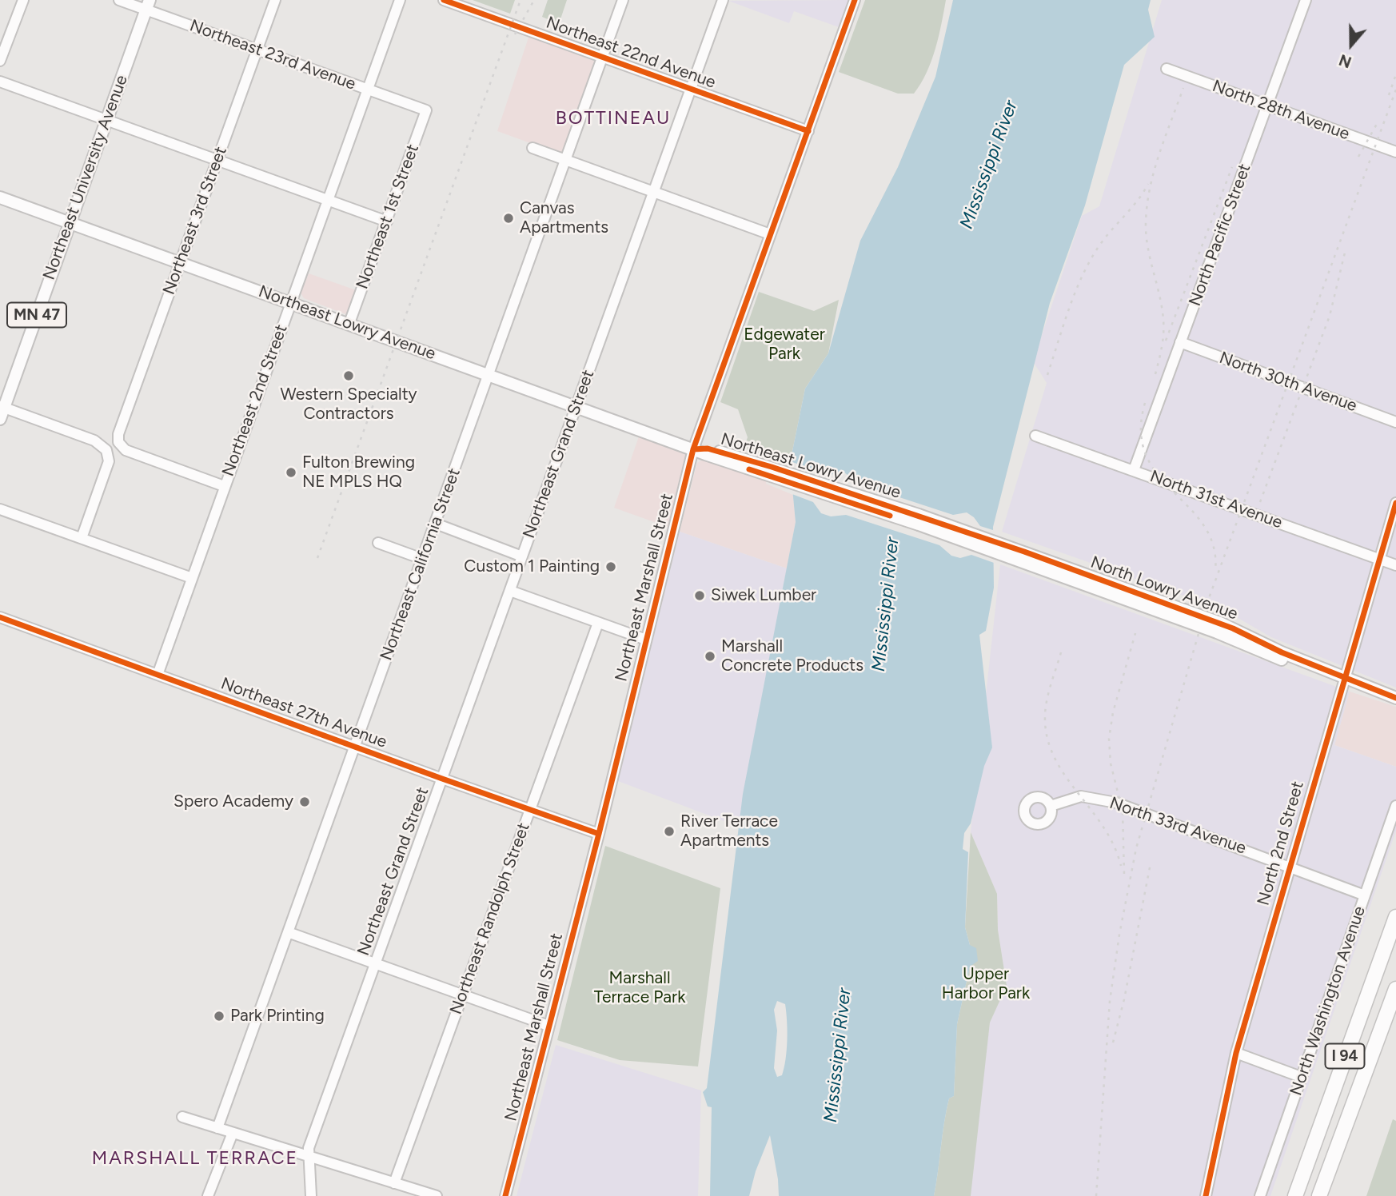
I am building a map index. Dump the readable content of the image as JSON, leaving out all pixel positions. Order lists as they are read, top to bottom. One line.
{"streets":{"highway":["I 94"],"main road":["Northeast University Avenue","MN 47","Northeast Lowry Avenue","North Lowry Avenue"],"street":["Northeast 22nd Avenue","Northeast 23rd Avenue","North 28th Avenue","Northeast 1st Street","Northeast 3rd Street","North Pacific Street","North 30th Avenue","Northeast 2nd Street","Northeast Grand Street","North 31st Avenue","Northeast California Street","Northeast Marshall Street","Northeast 27th Avenue","North 33rd Avenue","North 2nd Street","Northeast Randolph Street","North Washington Avenue"]},"crossings":[["Northeast 22nd Avenue","Northeast Grand Street"],["Northeast 22nd Avenue","Northeast California Street"],["Northeast 22nd Avenue","Northeast Marshall Street"],["Northeast 23rd Avenue","Northeast University Avenue"],["Northeast 23rd Avenue","Northeast 1st Street"],["Northeast 23rd Avenue","Northeast 3rd Street"],["Northeast 23rd Avenue","Northeast 2nd Street"],["North 28th Avenue","North Pacific Street"],["Northeast University Avenue","Northeast Lowry Avenue"],["Northeast 1st Street","Northeast Lowry Avenue"],["Northeast 3rd Street","Northeast Lowry Avenue"],["Northeast 3rd Street","Northeast 2nd Street"],["North Pacific Street","North 30th Avenue"],["North Pacific Street","North 31st Avenue"],["Northeast Lowry Avenue","Northeast 2nd Street"],["Northeast Lowry Avenue","Northeast Grand Street"],["Northeast Lowry Avenue","Northeast California Street"],["Northeast Lowry Avenue","Northeast Marshall Street"],["Northeast Lowry Avenue","North Lowry Avenue"],["Northeast 2nd Street","Northeast 27th Avenue"],["Northeast Grand Street","Northeast 27th Avenue"],["North 31st Avenue","North 2nd Street"],["Northeast California Street","Northeast 27th Avenue"],["Northeast Marshall Street","Northeast 27th Avenue"],["North Lowry Avenue","North 2nd Street"],["Northeast 27th Avenue","Northeast Randolph Street"],["North 33rd Avenue","North 2nd Street"],["North 33rd Avenue","North Washington Avenue"]],"districts":["BOTTINEAU","MARSHALL TERRACE"],"water":["Mississippi River"],"parks":["Edgewater Park","Upper Harbor Park","Marshall Terrace Park"],"places":["Canvas Apartments","Western Specialty Contractors","Fulton Brewing NE MPLS HQ","Custom 1 Painting","Siwek Lumber","Marshall Concrete Products","Spero Academy","River Terrace Apartments","Park Printing"],"north":"bottom"}
